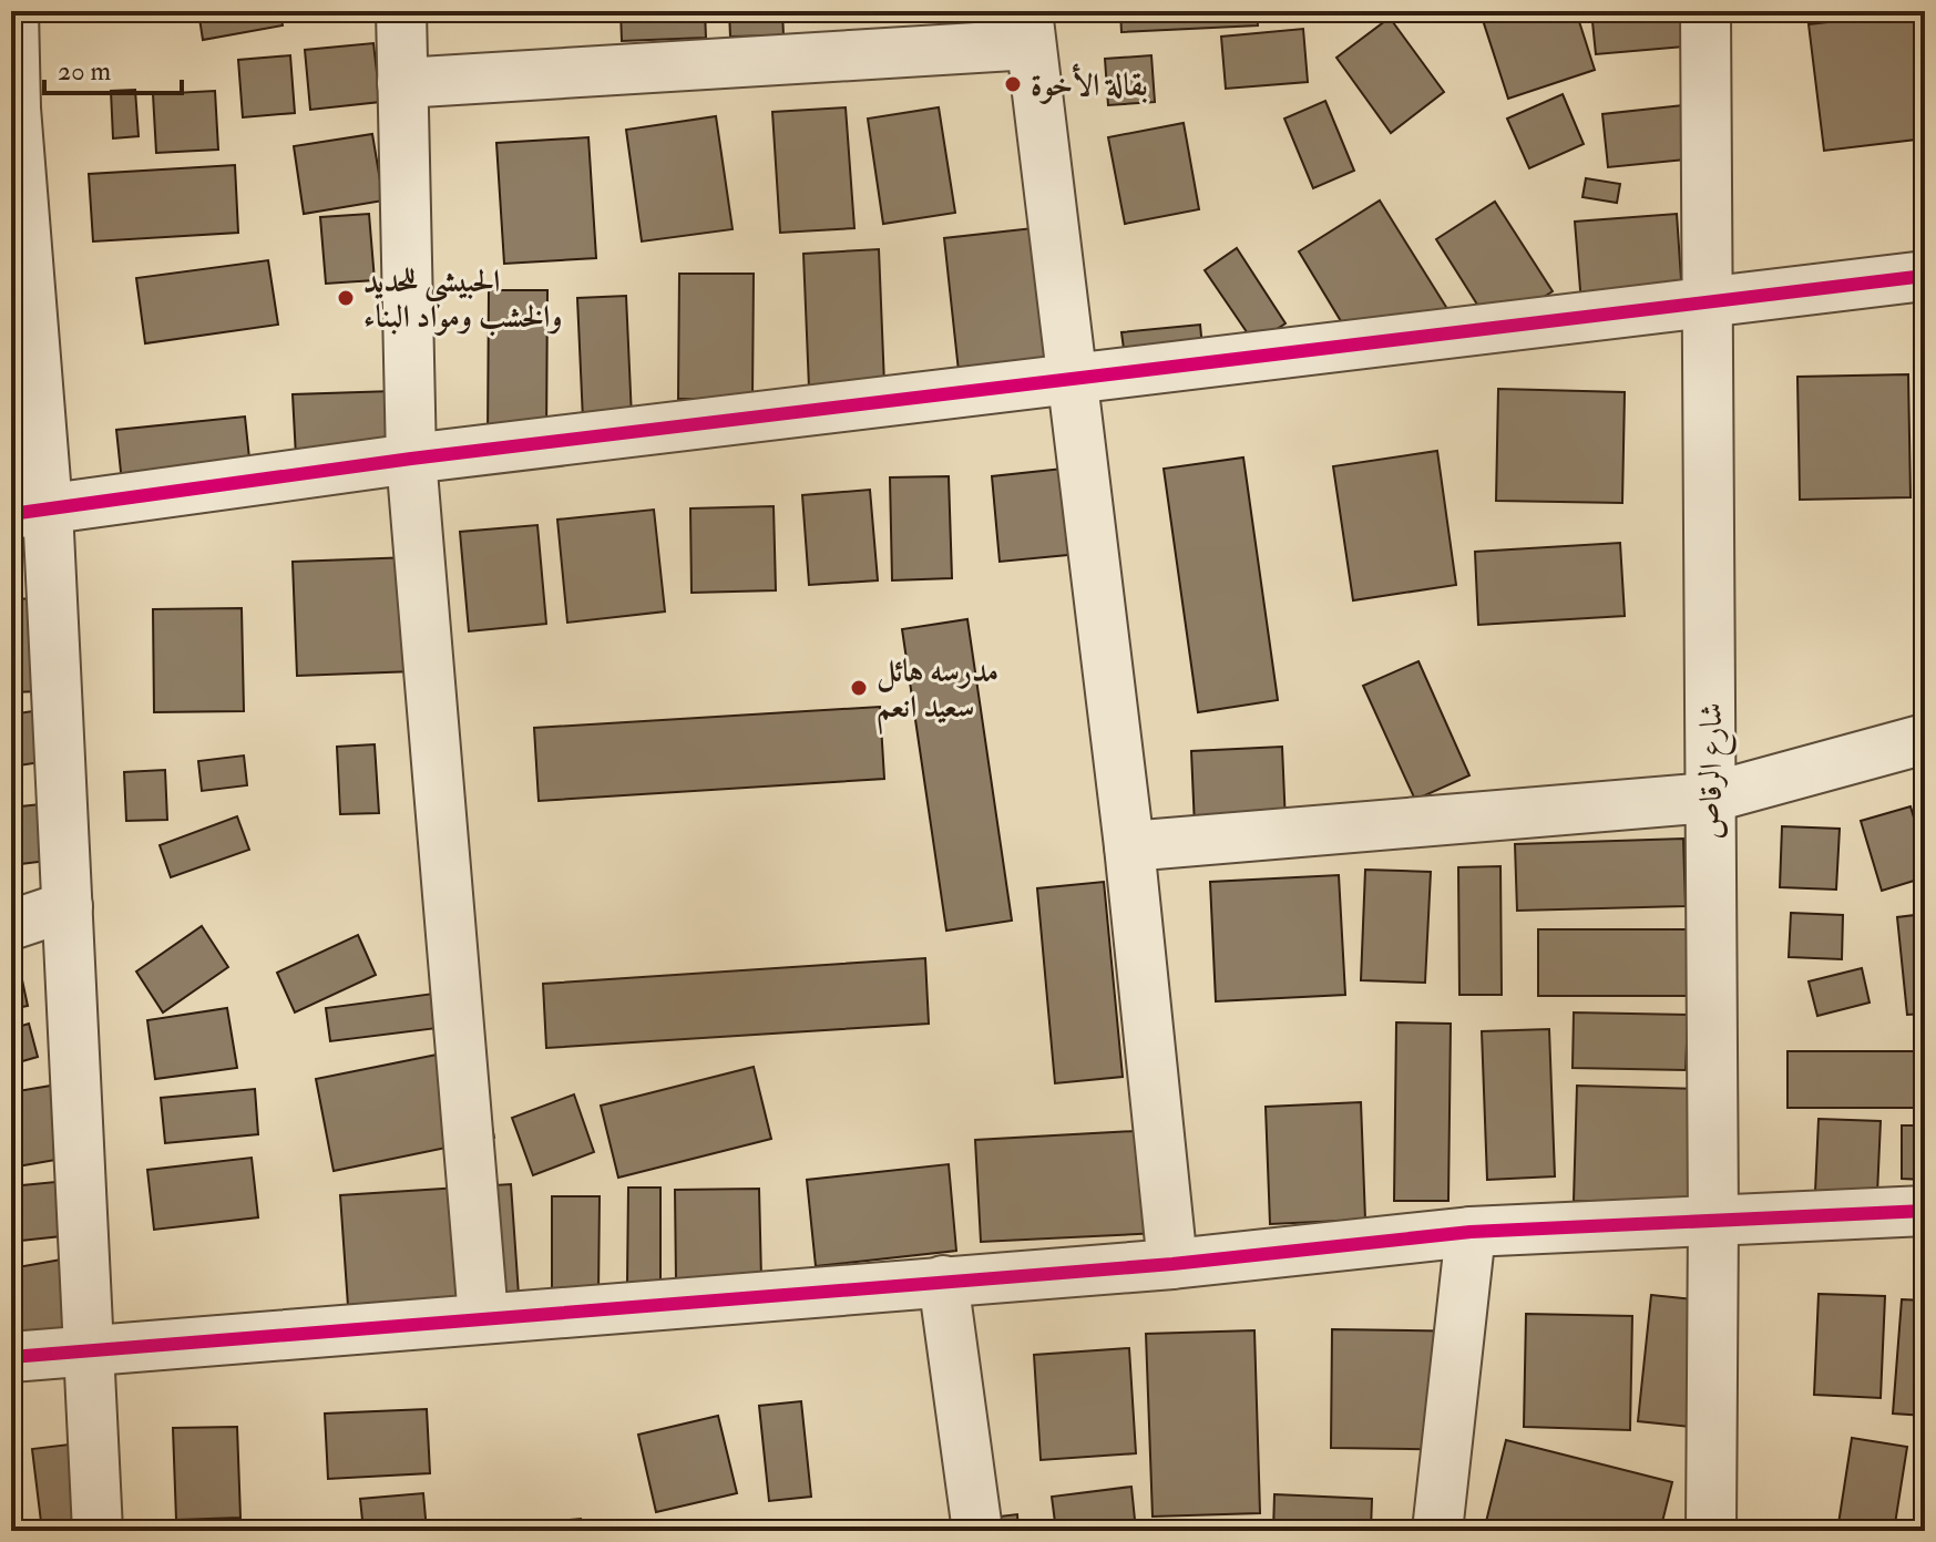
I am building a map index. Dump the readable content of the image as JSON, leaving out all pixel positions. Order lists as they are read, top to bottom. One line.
{"streets":{"street":["شارع الرقاص"]},"places":["بقالة الأخوة","الحبيشي للحديد والخشب ومواد البناء","مدرسه هائل سعيد انعم"],"scale_bar":"20 m"}
